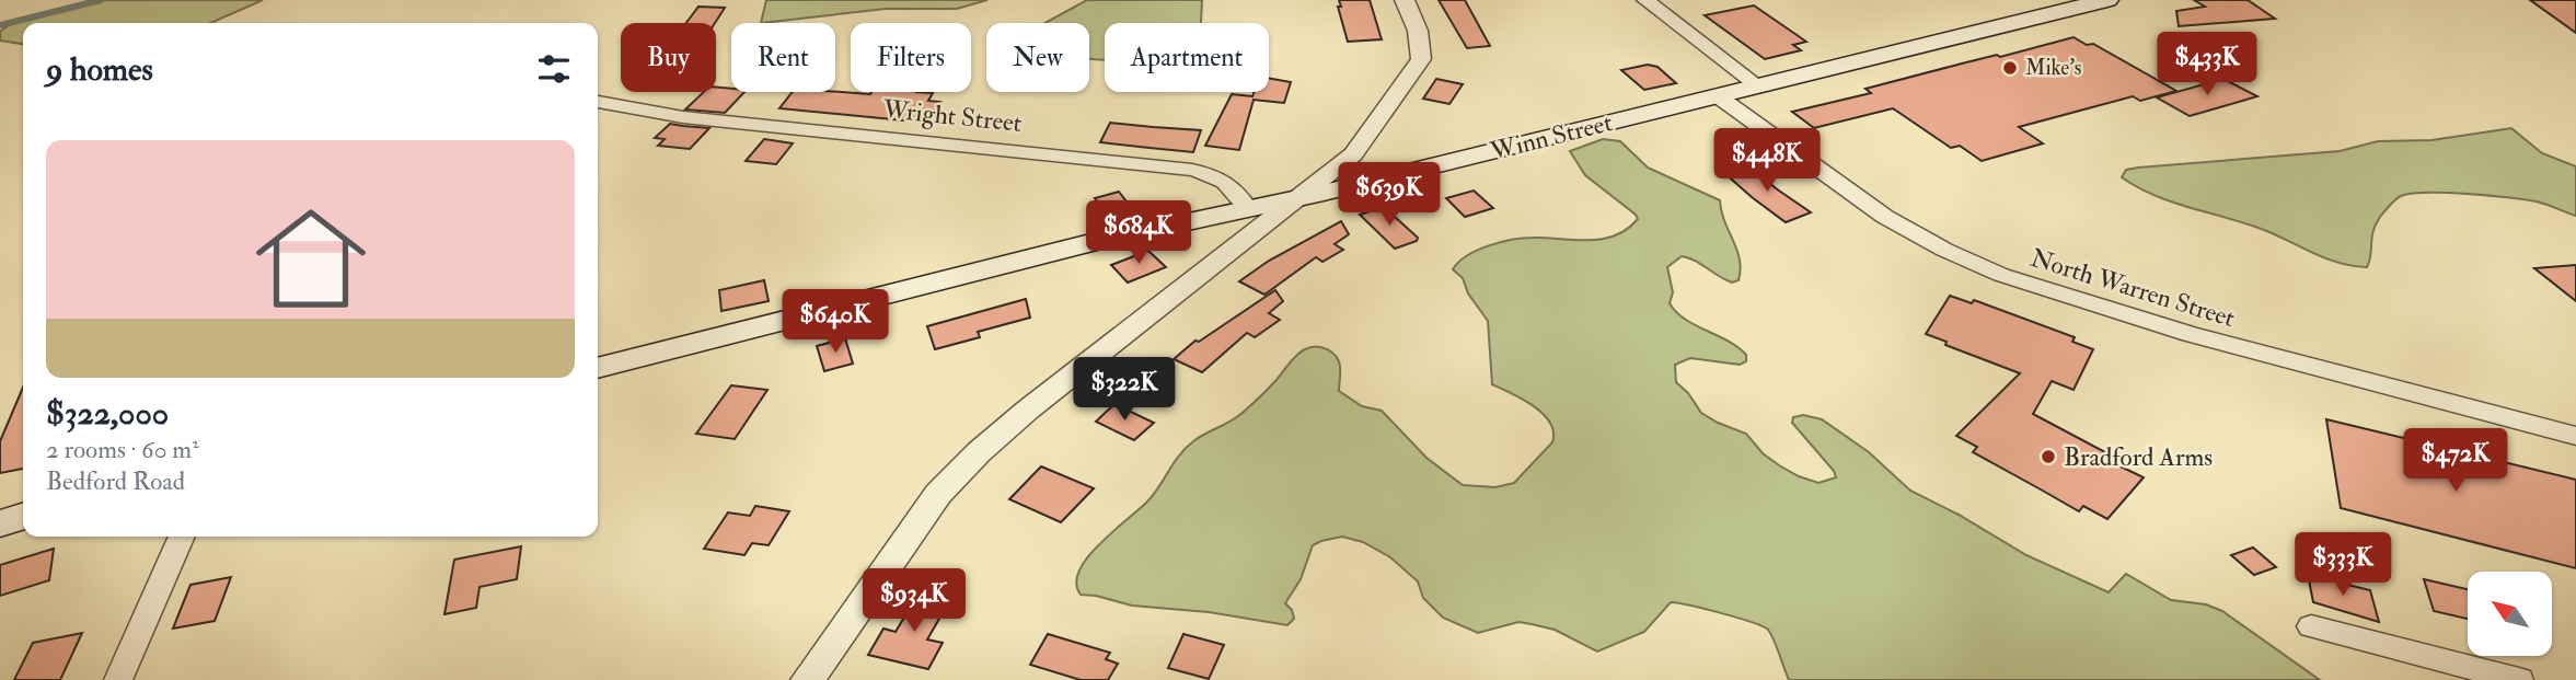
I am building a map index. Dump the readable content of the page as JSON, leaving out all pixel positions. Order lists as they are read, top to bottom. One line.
{"streets":{"main road":["Winn Street"],"street":["Wright Street","North Warren Street"]},"crossings":[["Wright Street","Winn Street"],["Winn Street","North Warren Street"]],"places":["Mike's","Bradford Arms"],"north":"top left","page":{"chip":["Buy","Rent","Filters","New","Apartment"],"heading":"9 homes","price":["$433K","$448K","$639K","$684K","$640K","$322K","$472K","$333K","$934K"],"list":[{"name":"$322,000","note":"2 rooms · 60 m² · Bedford Road"}]}}
